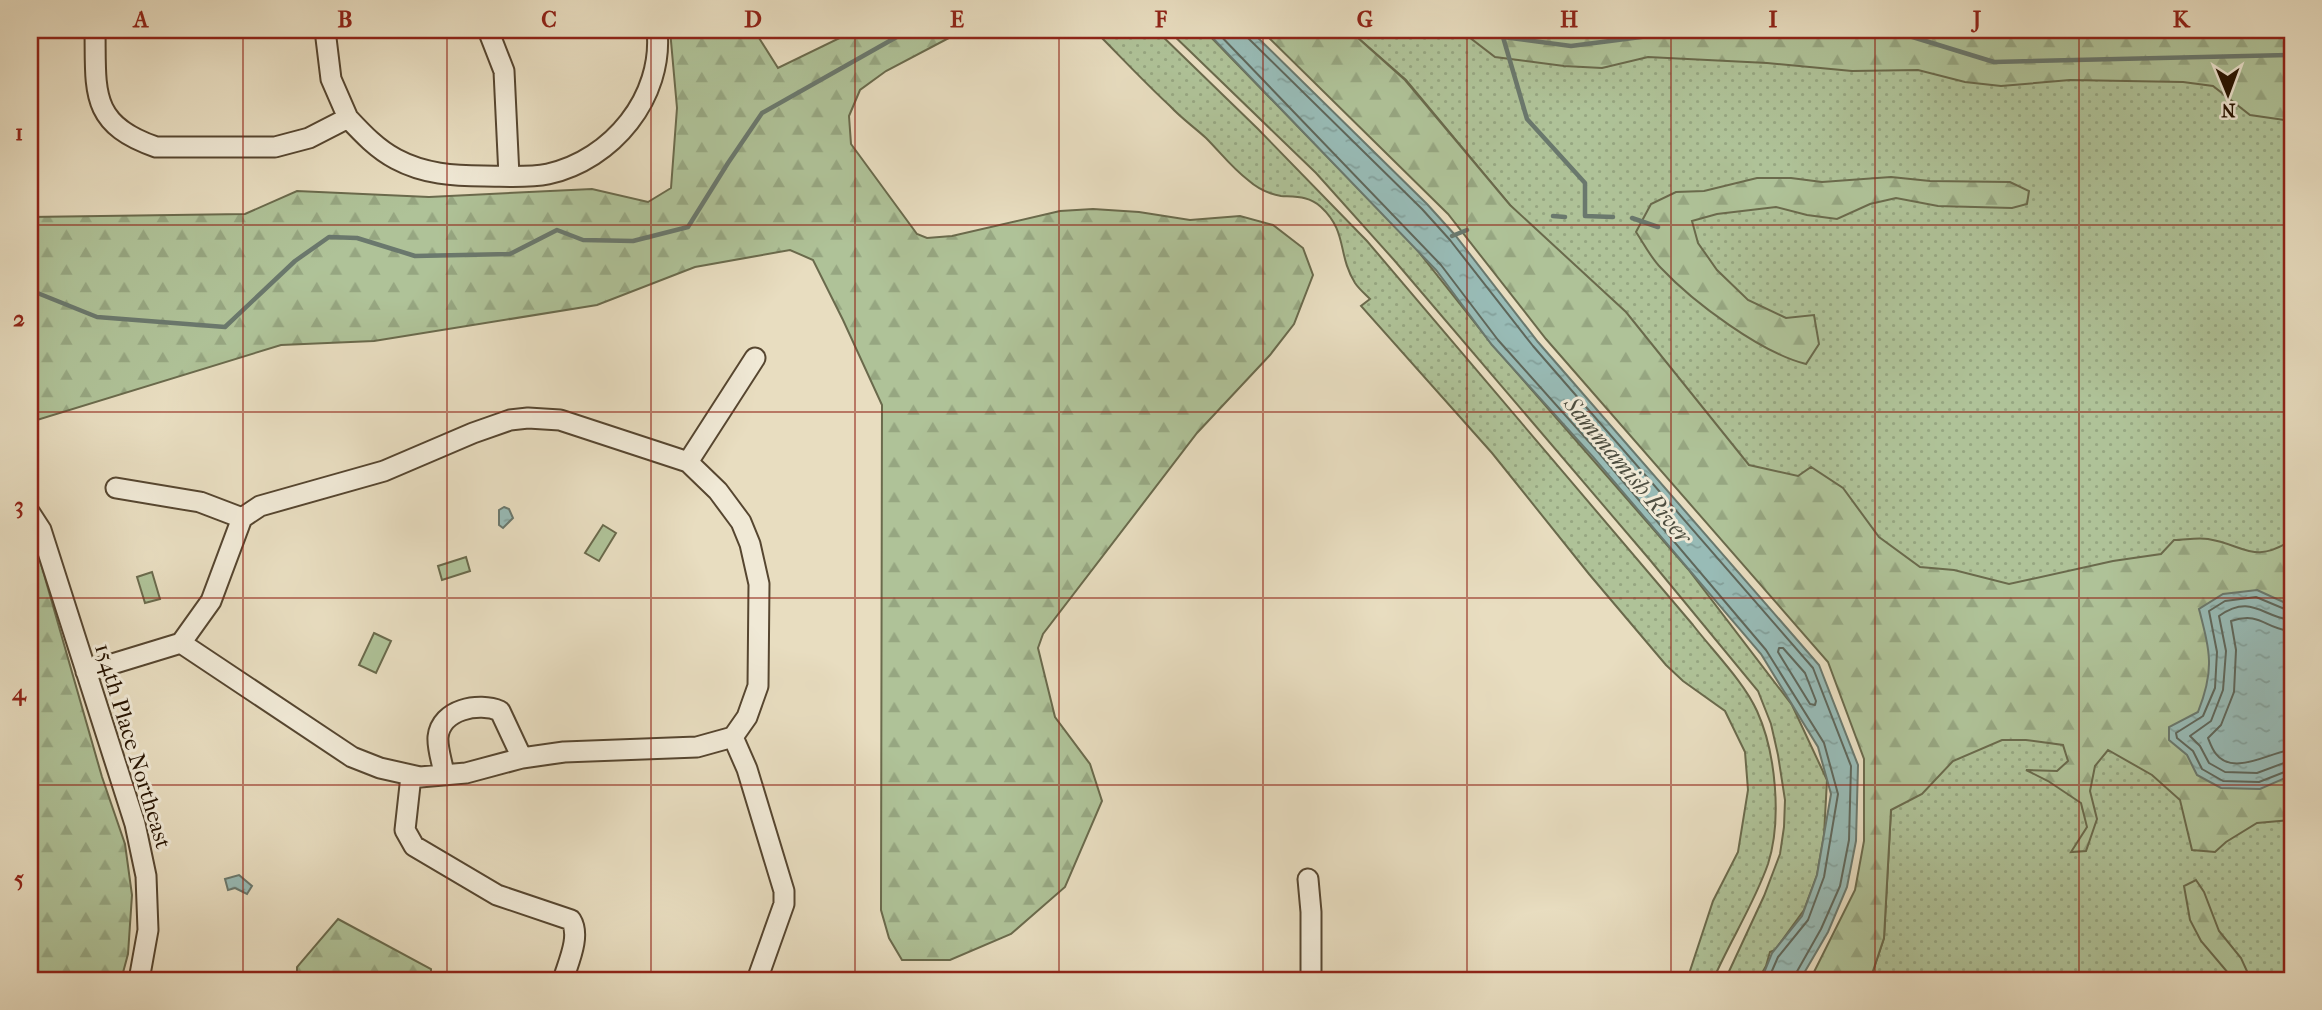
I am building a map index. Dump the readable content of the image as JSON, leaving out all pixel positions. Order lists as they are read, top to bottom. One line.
{"streets":{"street":["154th Place Northeast"]},"water":["Sammamish River"],"north":"bottom","grid":{"columns":["A","B","C","D","E","F","G","H","I","J","K"],"rows":["1","2","3","4","5"]}}
